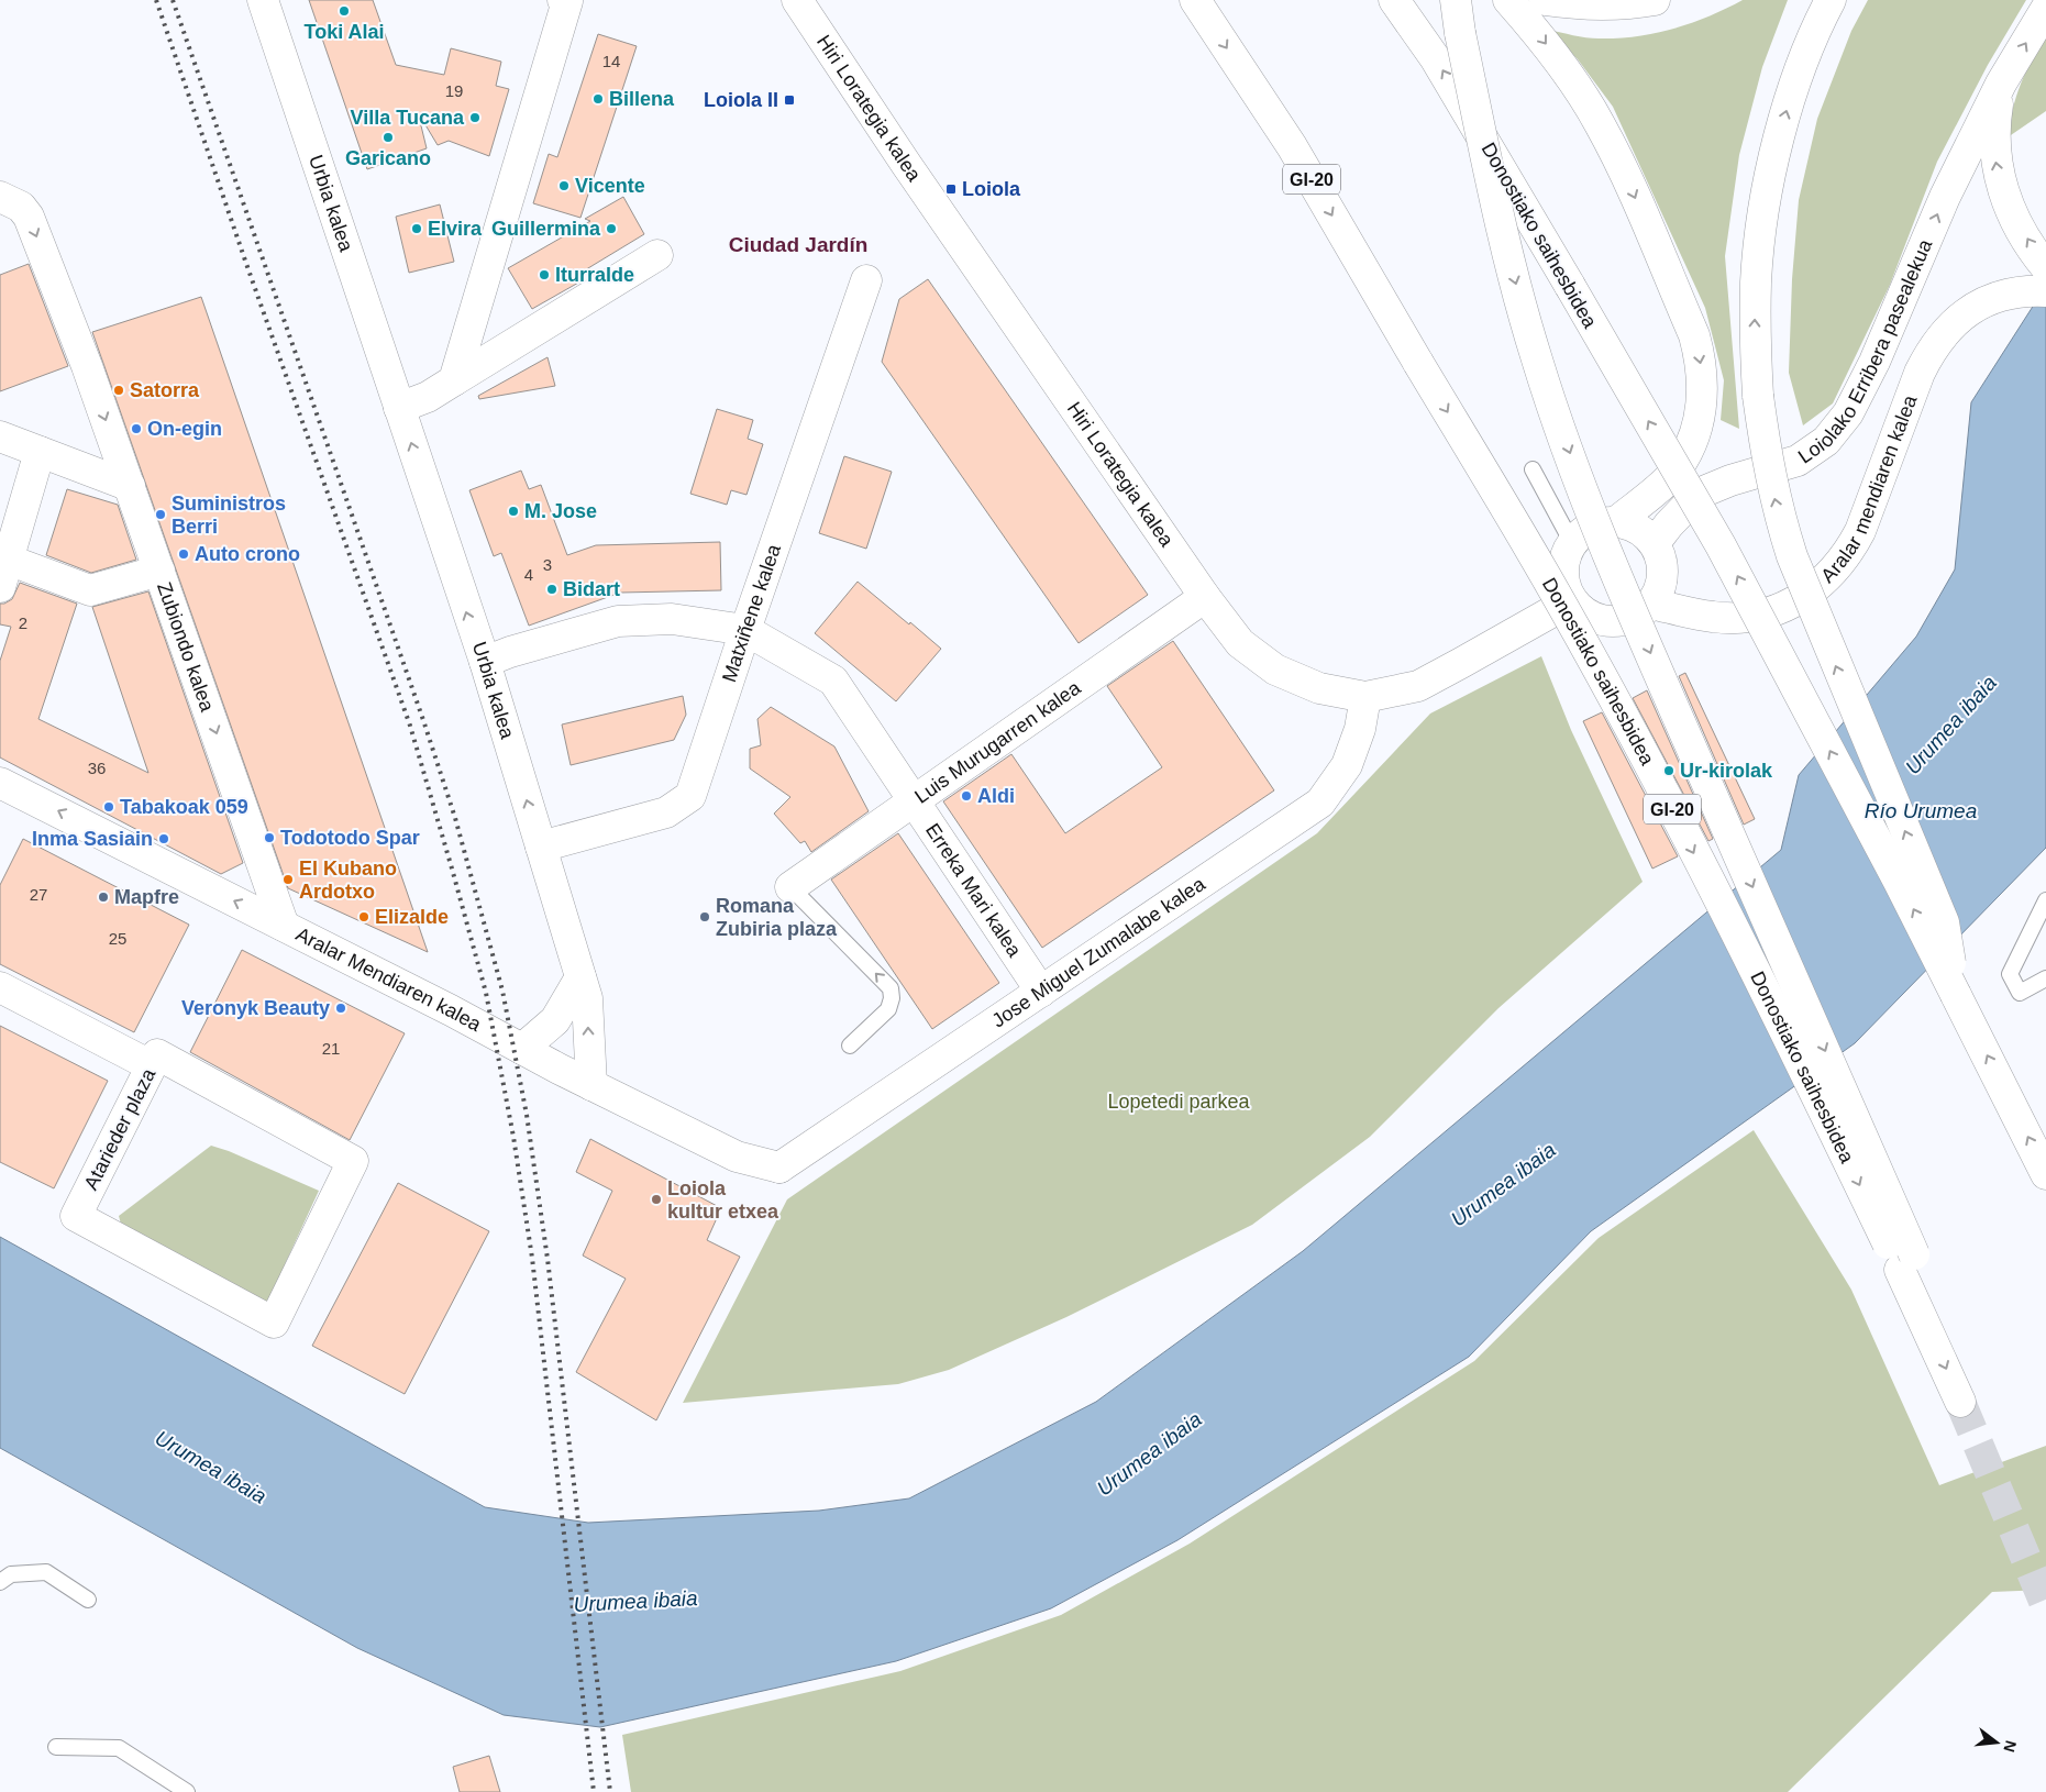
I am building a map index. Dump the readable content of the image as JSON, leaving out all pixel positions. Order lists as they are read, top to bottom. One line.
{"streets":{"main road":["Hiri Lorategia kalea","GI-20","Urbia kalea","Donostiako saihesbidea","Loiolako Erribera pasealekua","Aralar mendiaren kalea","Matxiñene kalea","Zubiondo kalea","Luis Murugarren kalea","Erreka Mari kalea","Jose Miguel Zumalabe kalea","Aralar Mendiaren kalea","Atarieder plaza"]},"crossings":[["Hiri Lorategia kalea","Loiolako Erribera pasealekua"],["Hiri Lorategia kalea","Aralar mendiaren kalea"],["Hiri Lorategia kalea","Luis Murugarren kalea"],["Hiri Lorategia kalea","Jose Miguel Zumalabe kalea"],["Urbia kalea","Matxiñene kalea"],["Urbia kalea","Aralar Mendiaren kalea"],["Loiolako Erribera pasealekua","Aralar mendiaren kalea"],["Matxiñene kalea","Erreka Mari kalea"],["Zubiondo kalea","Aralar Mendiaren kalea"],["Luis Murugarren kalea","Erreka Mari kalea"],["Erreka Mari kalea","Jose Miguel Zumalabe kalea"],["Jose Miguel Zumalabe kalea","Aralar Mendiaren kalea"]],"one_way":["Urbia kalea","Loiolako Erribera pasealekua","Zubiondo kalea"],"districts":["Ciudad Jardín"],"water":["Urumea ibaia","Río Urumea"],"parks":["Lopetedi parkea"],"places":{"other":["Toki Alai","Billena","Villa Tucana","Garicano","Vicente","Elvira","Guillermina","Iturralde","Satorra","On-egin","M. Jose","Suministros Berri","Auto crono","Bidart","Ur-kirolak","Aldi","Tabakoak 059","Todotodo Spar","Inma Sasiain","El Kubano Ardotxo","Mapfre","Elizalde","Romana Zubiria plaza","Veronyk Beauty","Loiola kultur etxea"],"transit":["Loiola II","Loiola"]},"house_numbers":["14","19","3","4","2","36","27","25","21"],"north":"right"}
